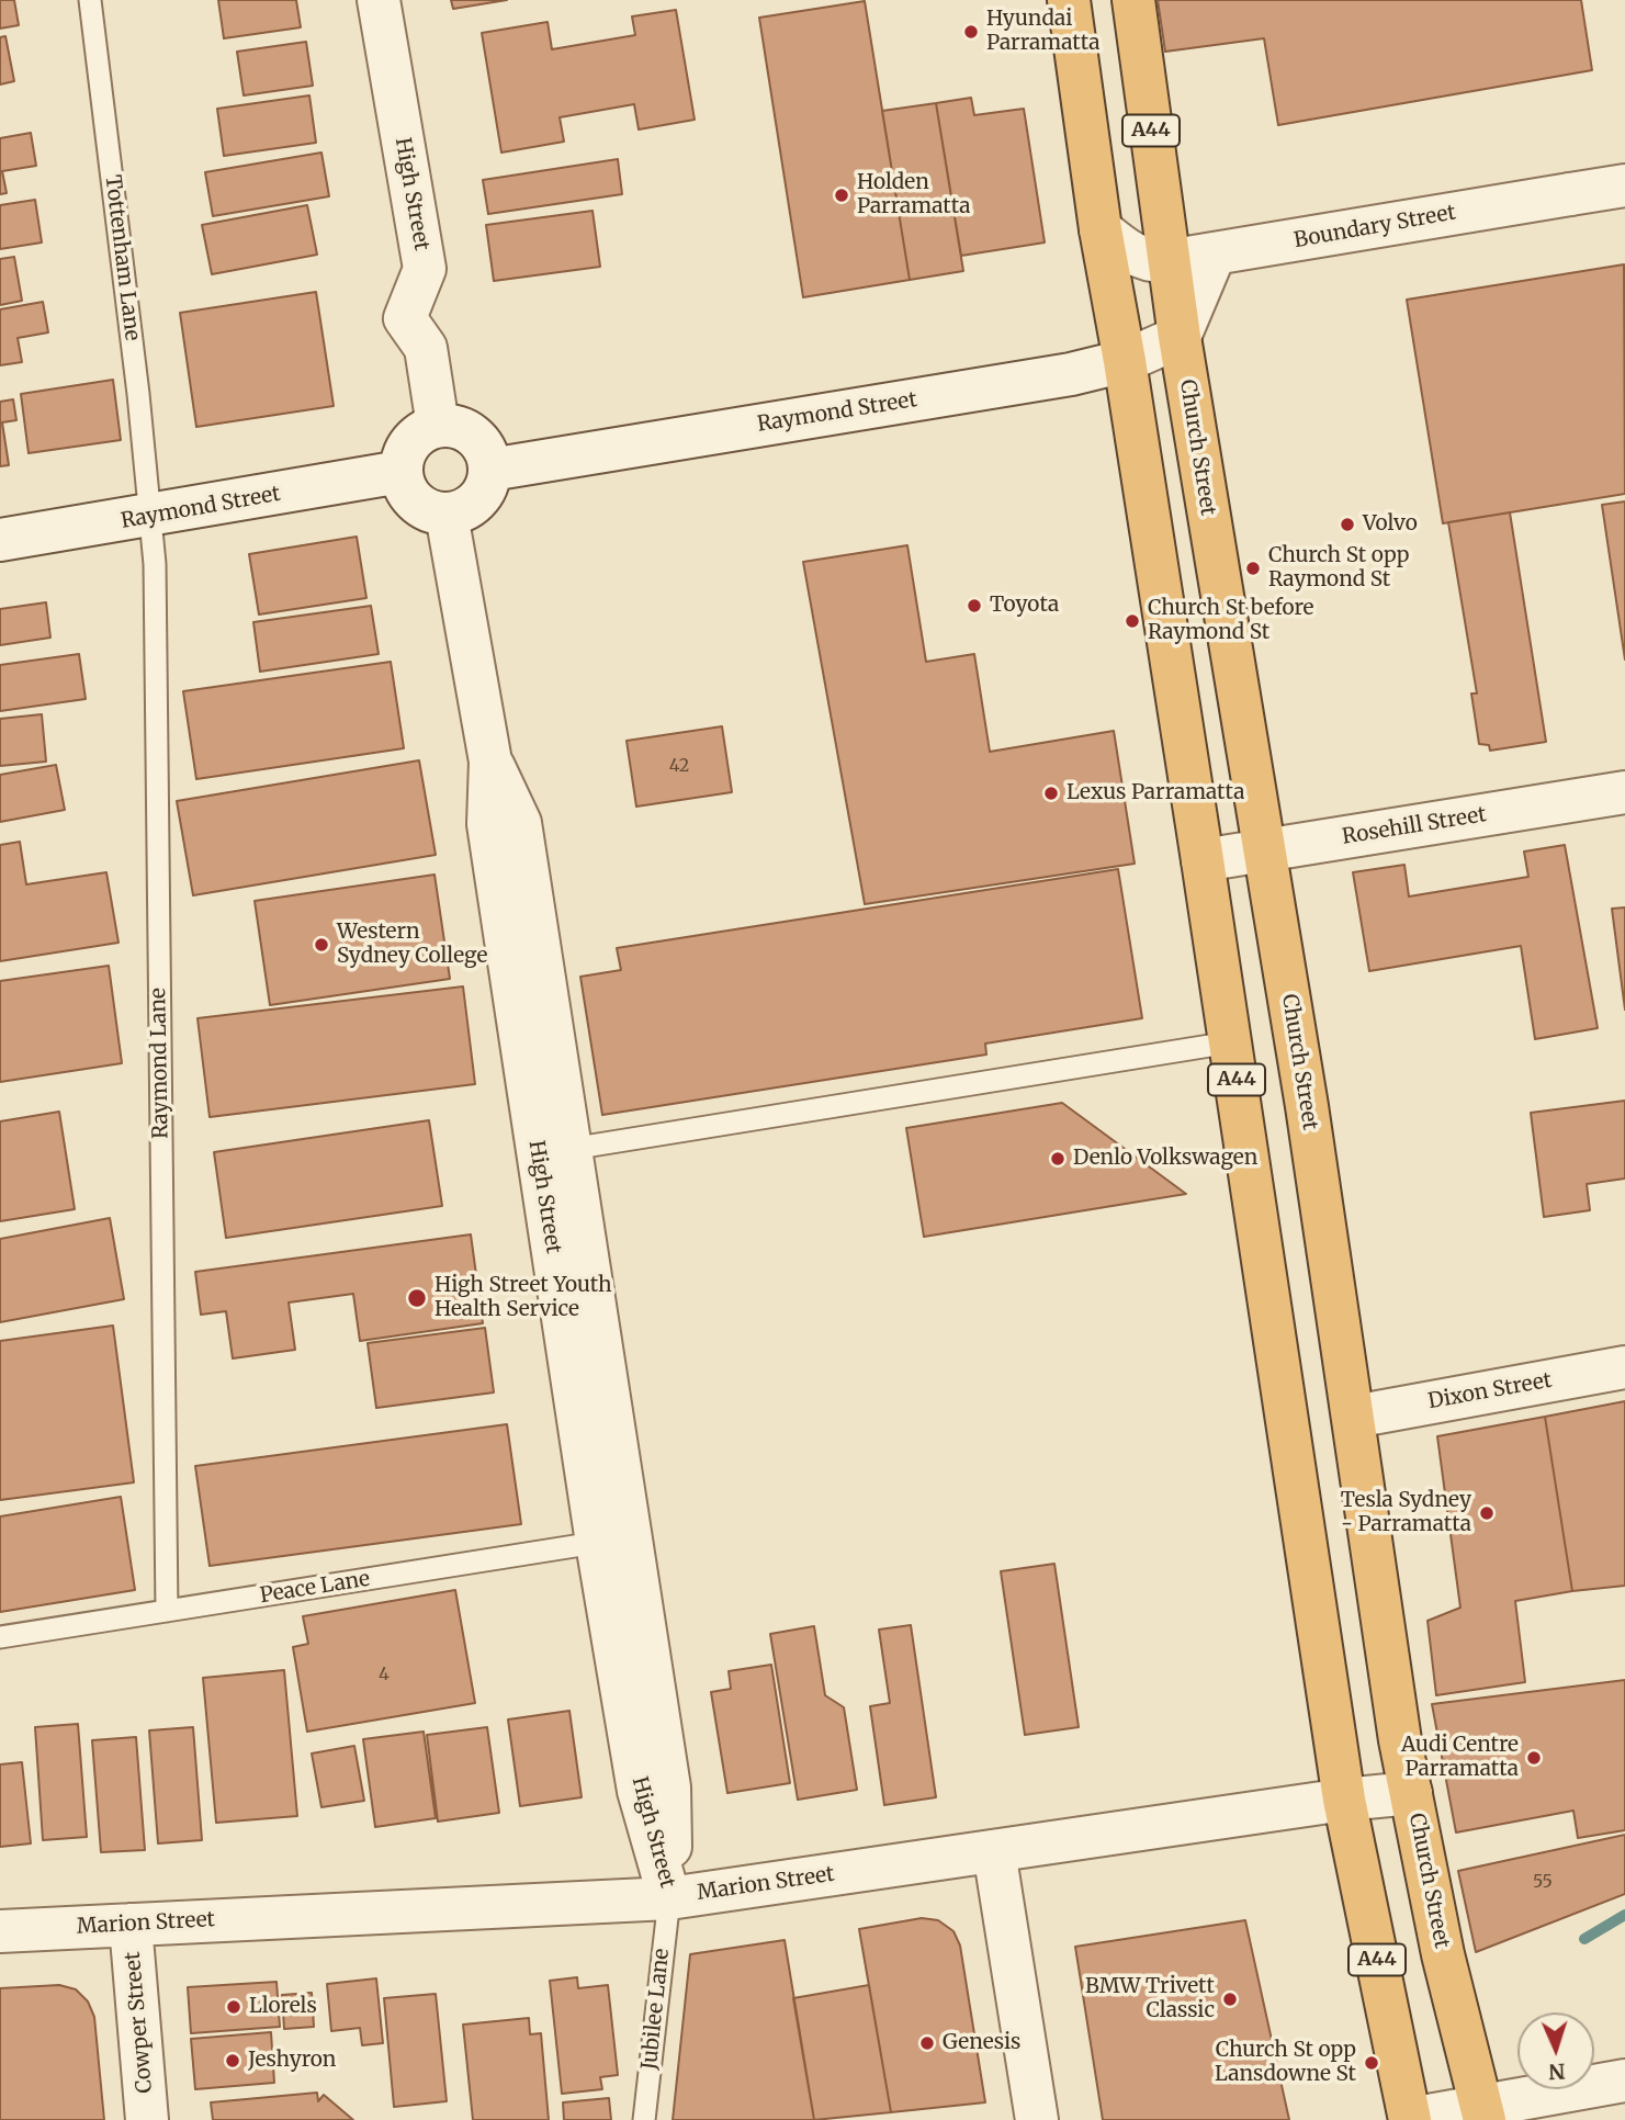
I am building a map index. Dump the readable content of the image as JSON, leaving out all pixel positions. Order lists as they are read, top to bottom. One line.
{"streets":{"highway":["A44","Church Street"],"street":["High Street","Boundary Street","Raymond Street","Rosehill Street","Dixon Street","Marion Street","Cowper Street"],"lane":["Tottenham Lane","Raymond Lane","Peace Lane","Jubilee Lane"]},"crossings":[["A44","Raymond Street"],["A44","Rosehill Street"],["A44","Marion Street"],["High Street","Raymond Street"],["High Street","Peace Lane"],["High Street","Marion Street"],["High Street","Jubilee Lane"],["Boundary Street","Church Street"],["Tottenham Lane","Raymond Street"],["Tottenham Lane","Raymond Lane"],["Raymond Street","Church Street"],["Raymond Street","Raymond Lane"],["Church Street","Rosehill Street"],["Church Street","Dixon Street"],["Church Street","Marion Street"],["Raymond Lane","Peace Lane"],["Marion Street","Jubilee Lane"],["Marion Street","Cowper Street"]],"places":["Hyundai Parramatta","Holden Parramatta","Volvo","Church St opp Raymond St","Toyota","Church St before Raymond St","Lexus Parramatta","Western Sydney College","Denlo Volkswagen","High Street Youth Health Service","Tesla Sydney - Parramatta","Audi Centre Parramatta","BMW Trivett Classic","Llorels","Genesis","Jeshyron","Church St opp Lansdowne St"],"house_numbers":["42","4","55"],"north":"bottom"}
